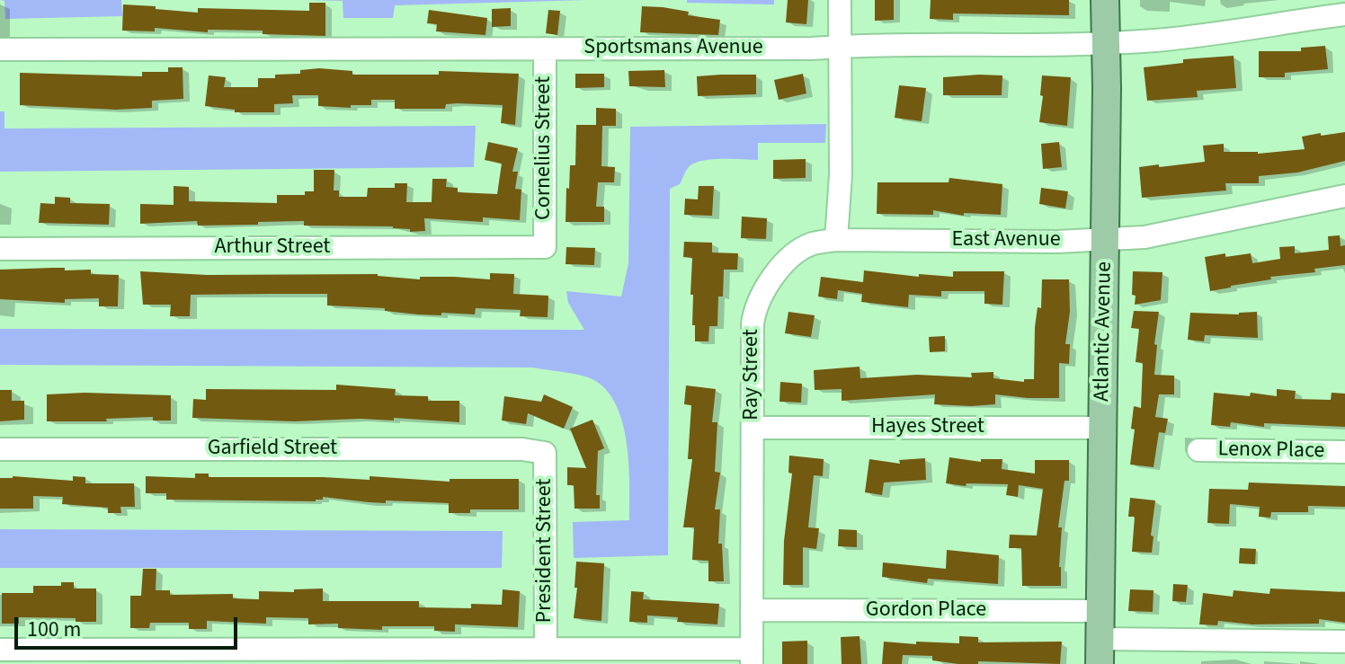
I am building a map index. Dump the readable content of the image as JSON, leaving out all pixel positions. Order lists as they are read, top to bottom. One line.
{"streets":{"main road":["Atlantic Avenue"],"street":["Sportsmans Avenue","Cornelius Street","East Avenue","Arthur Street","Ray Street","Hayes Street","Garfield Street","Lenox Place","President Street","Gordon Place"]},"crossings":[["Sportsmans Avenue","Cornelius Street"],["Sportsmans Avenue","Atlantic Avenue"],["Cornelius Street","Arthur Street"],["East Avenue","Atlantic Avenue"],["East Avenue","Ray Street"],["Atlantic Avenue","Hayes Street"],["Atlantic Avenue","Gordon Place"],["Ray Street","Hayes Street"],["Ray Street","Gordon Place"],["Garfield Street","President Street"]],"scale_bar":"100 m"}
